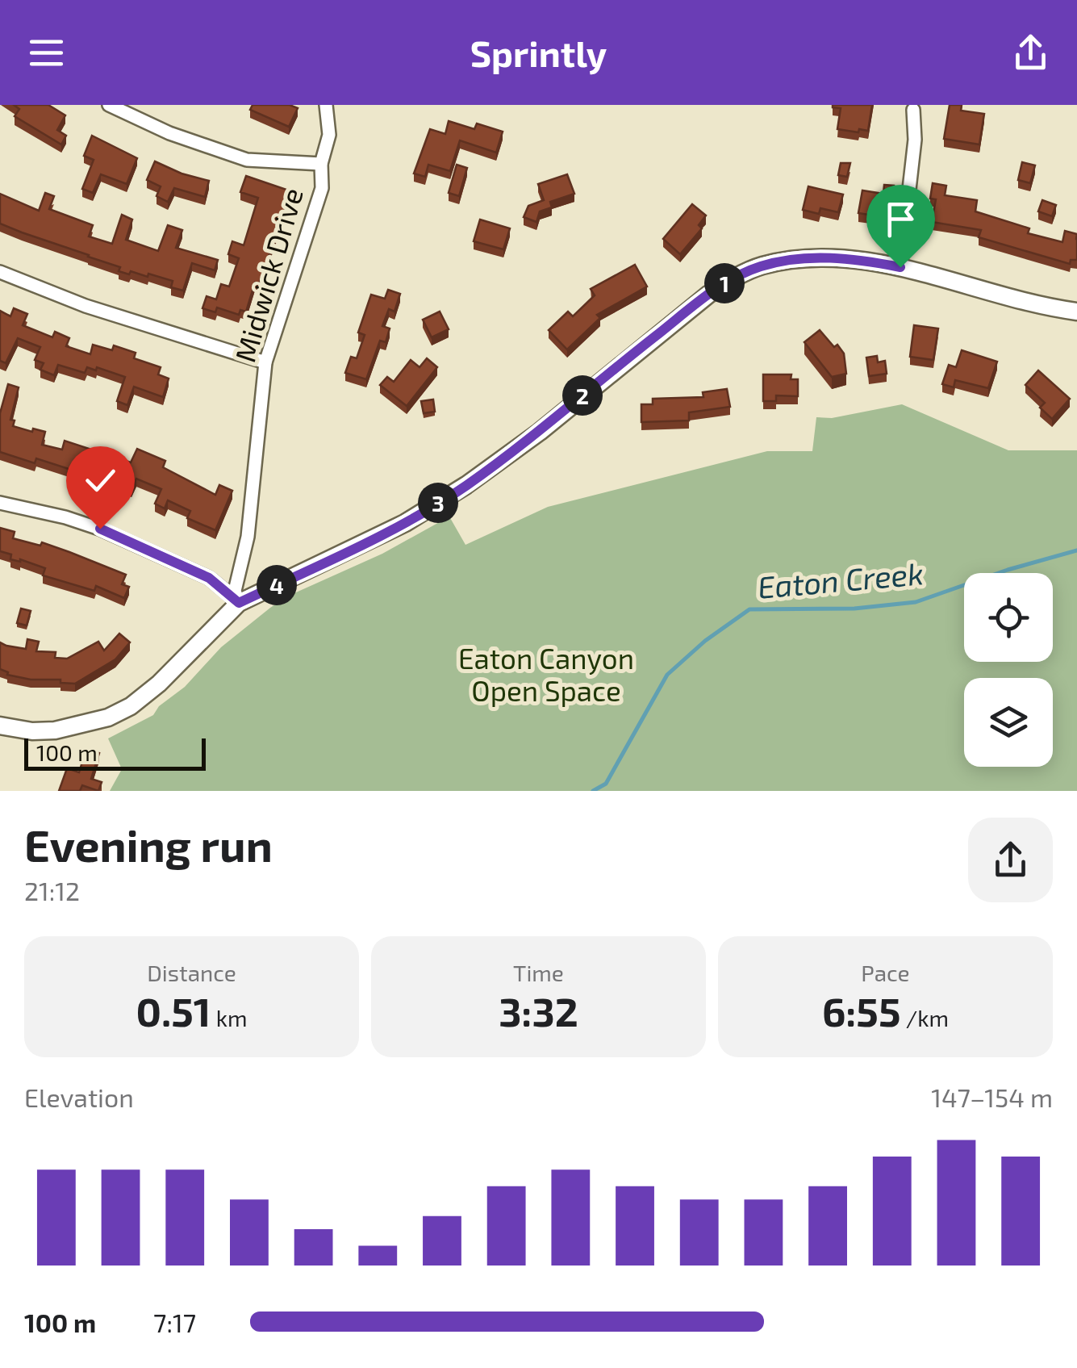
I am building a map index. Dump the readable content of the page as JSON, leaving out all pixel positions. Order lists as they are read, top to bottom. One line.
{"streets":{"street":["Midwick Drive"]},"water":["Eaton Creek"],"parks":["Eaton Canyon Open Space"],"scale_bar":"100 m","page":{"header":"Sprintly","pins":["1","2","3","4"],"scale":"100 m","heading":["Evening run","21:12"],"stats":[["Distance","0.51 km"],["Time","3:32"],["Pace","6:55 /km"]],"chart":["Elevation","147–154 m"],"list":[{"name":"100 m","note":"7:17"}]}}
